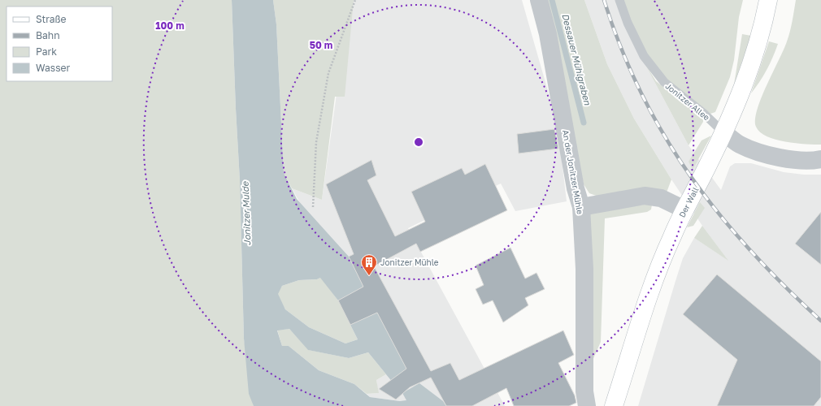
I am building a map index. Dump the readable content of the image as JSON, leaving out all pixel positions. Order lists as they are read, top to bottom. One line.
{"streets":{"main road":["Der Wall"],"street":["An der Jonitzer Mühle"],"lane":["Jonitzer Allee"]},"crossings":[["Jonitzer Allee","Der Wall"]],"water":["Dessauer Mühlgraben","Jonitzer Mulde"],"places":{"building":["Jonitzer Mühle"]},"legend":["Straße","Bahn","Park","Wasser"],"rings":["100 m","50 m"]}
